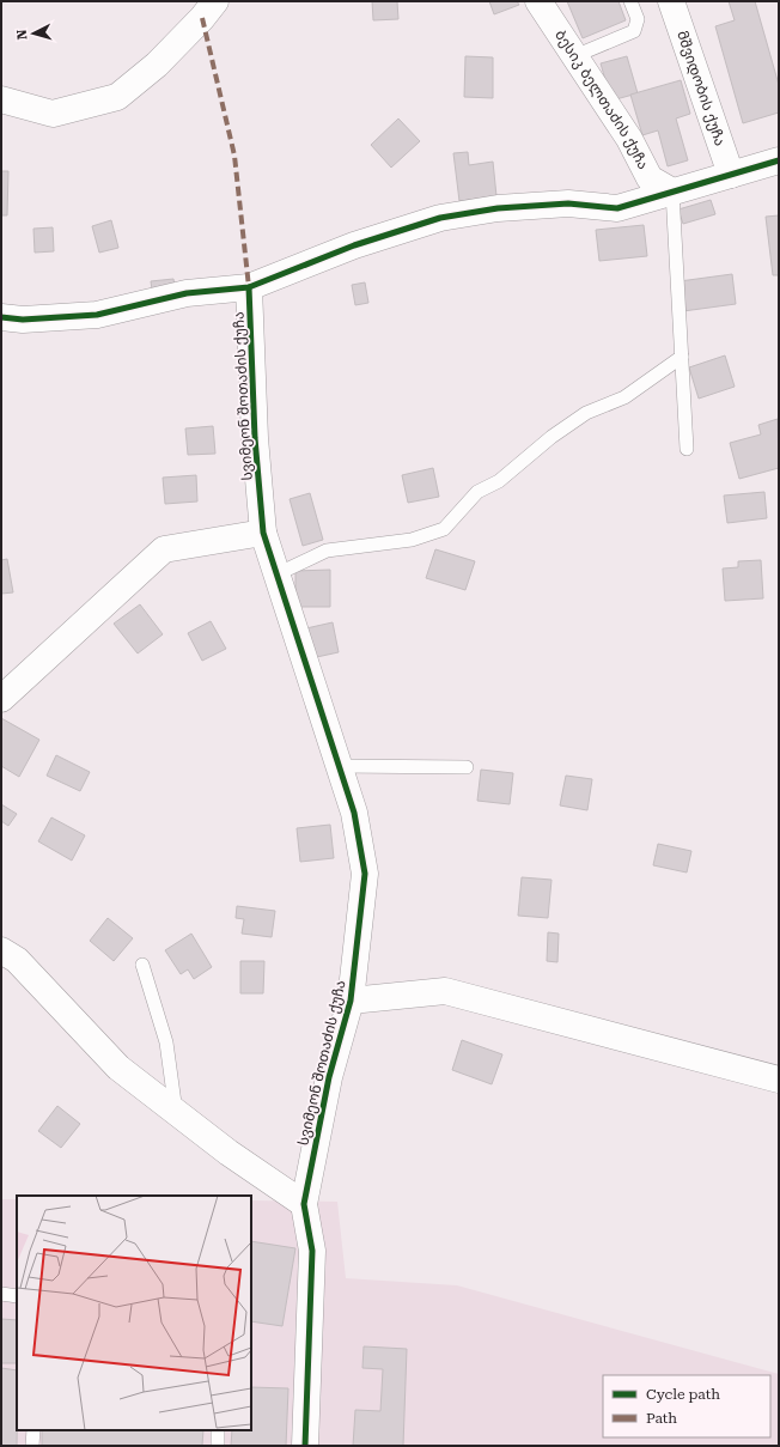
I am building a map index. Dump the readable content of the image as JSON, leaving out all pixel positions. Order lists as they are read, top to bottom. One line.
{"streets":{"street":["მშვიდობის ქუჩა","ბესიკ ბელთაძის ქუჩა","სვიმეონ შოთაძის ქუჩა"]},"legend":["Cycle path","Path"],"north":"left"}
